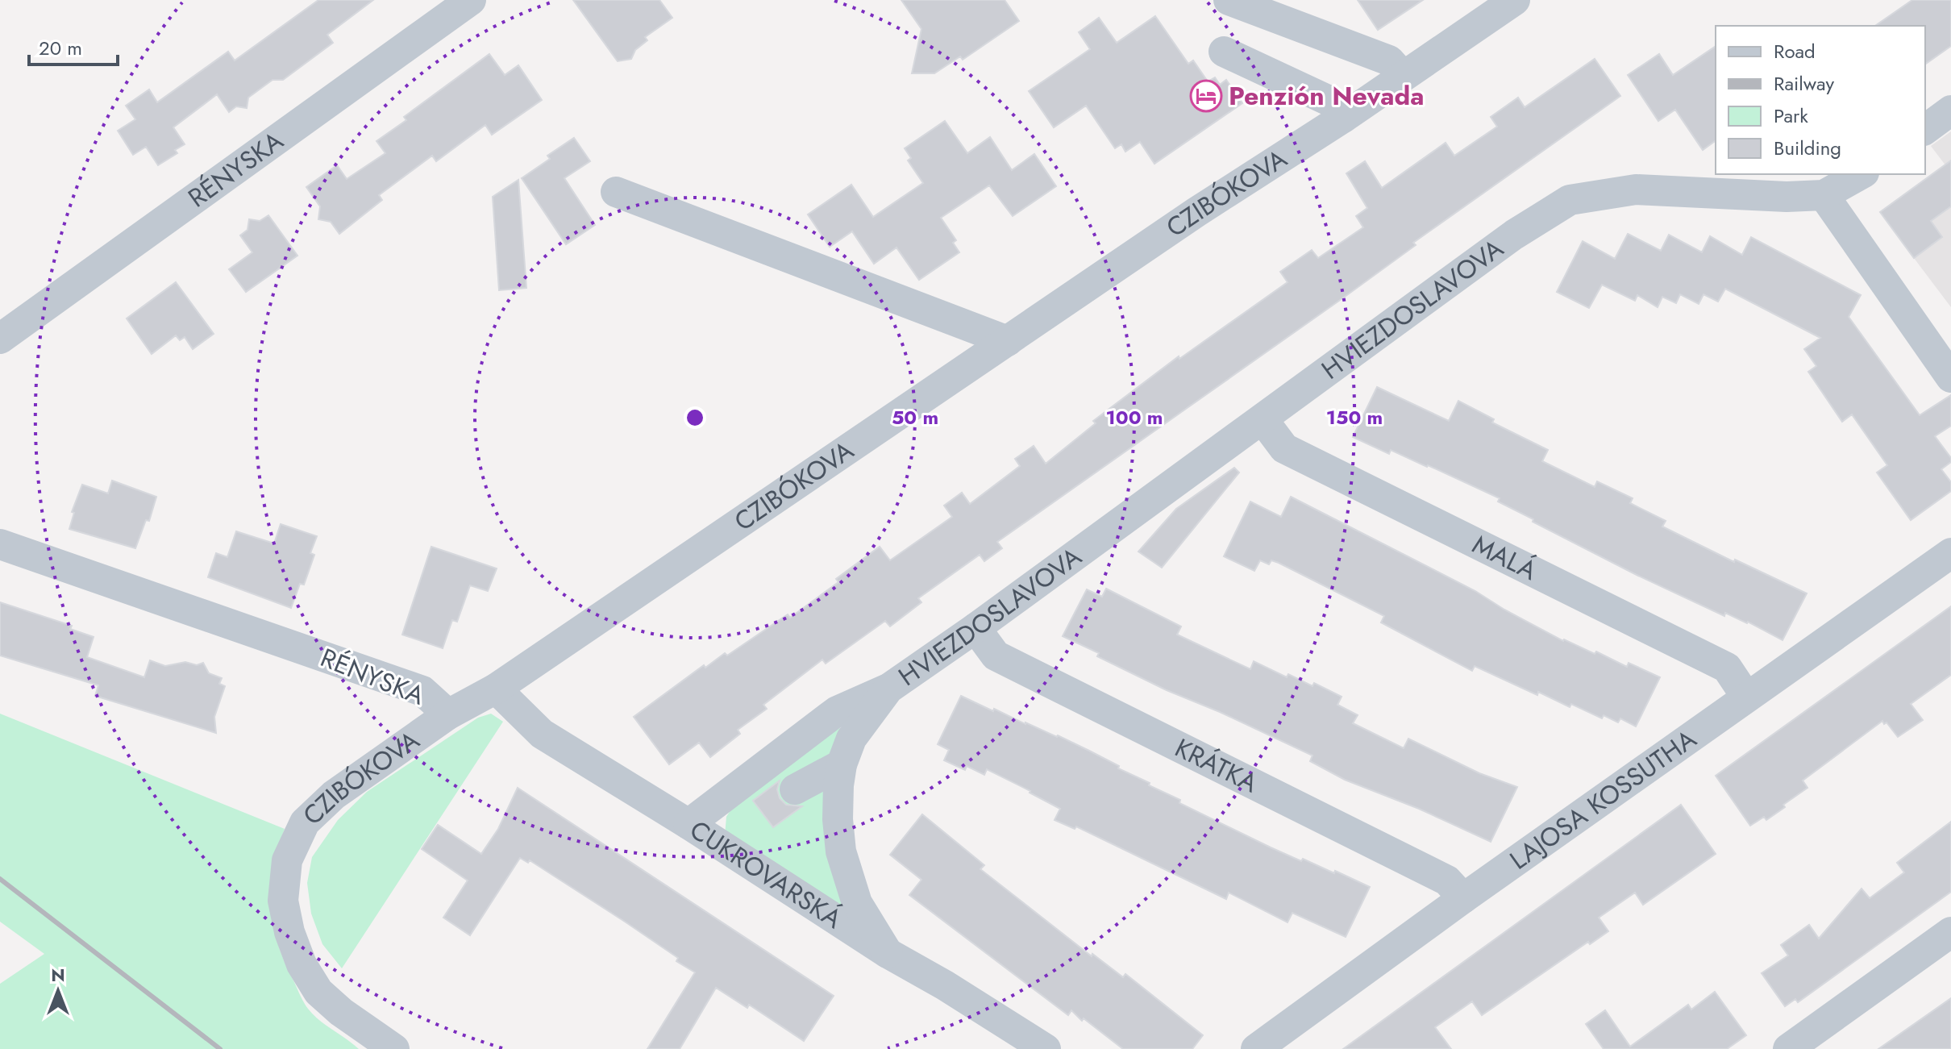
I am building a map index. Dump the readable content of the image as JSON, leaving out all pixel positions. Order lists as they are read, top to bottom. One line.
{"streets":{"street":["RÉNYSKA","CZIBÓKOVA","HVIEZDOSLAVOVA","MALÁ","KRÁTKA","LAJOSA KOSSUTHA","CUKROVARSKÁ"]},"crossings":[["RÉNYSKA","CZIBÓKOVA"],["CZIBÓKOVA","CUKROVARSKÁ"],["HVIEZDOSLAVOVA","MALÁ"],["HVIEZDOSLAVOVA","KRÁTKA"],["HVIEZDOSLAVOVA","CUKROVARSKÁ"],["MALÁ","LAJOSA KOSSUTHA"],["KRÁTKA","LAJOSA KOSSUTHA"]],"places":{"hotel":["Penzión Nevada"]},"legend":["Road","Railway","Park","Building"],"scale_bar":"20 m","north":"top","rings":["50 m","100 m","150 m"]}
